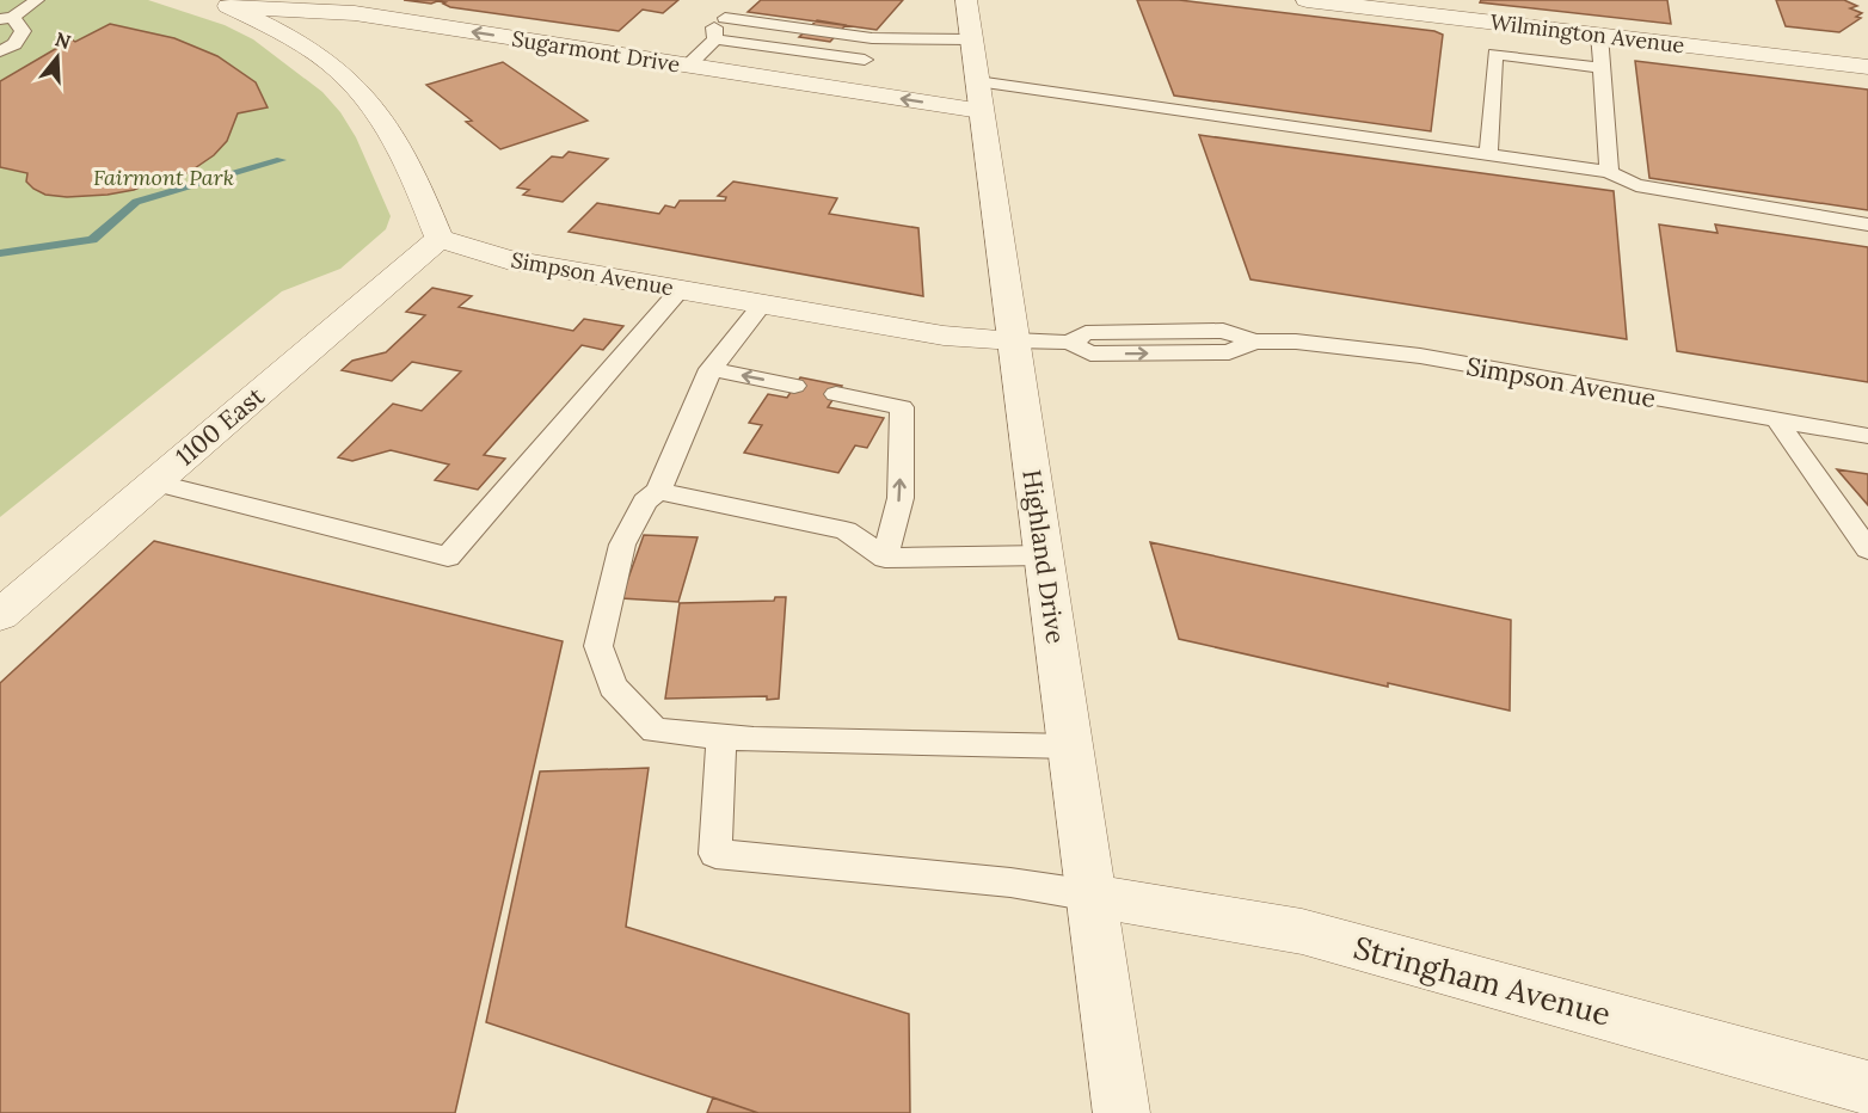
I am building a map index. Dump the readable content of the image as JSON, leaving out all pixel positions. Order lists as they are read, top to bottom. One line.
{"streets":{"street":["Wilmington Avenue","Sugarmont Drive","Simpson Avenue","1100 East","Highland Drive","Stringham Avenue"]},"crossings":[["Sugarmont Drive","Highland Drive"],["Simpson Avenue","1100 East"],["Simpson Avenue","Highland Drive"],["Highland Drive","Stringham Avenue"]],"one_way":["Sugarmont Drive"],"parks":["Fairmont Park"],"north":"top"}
